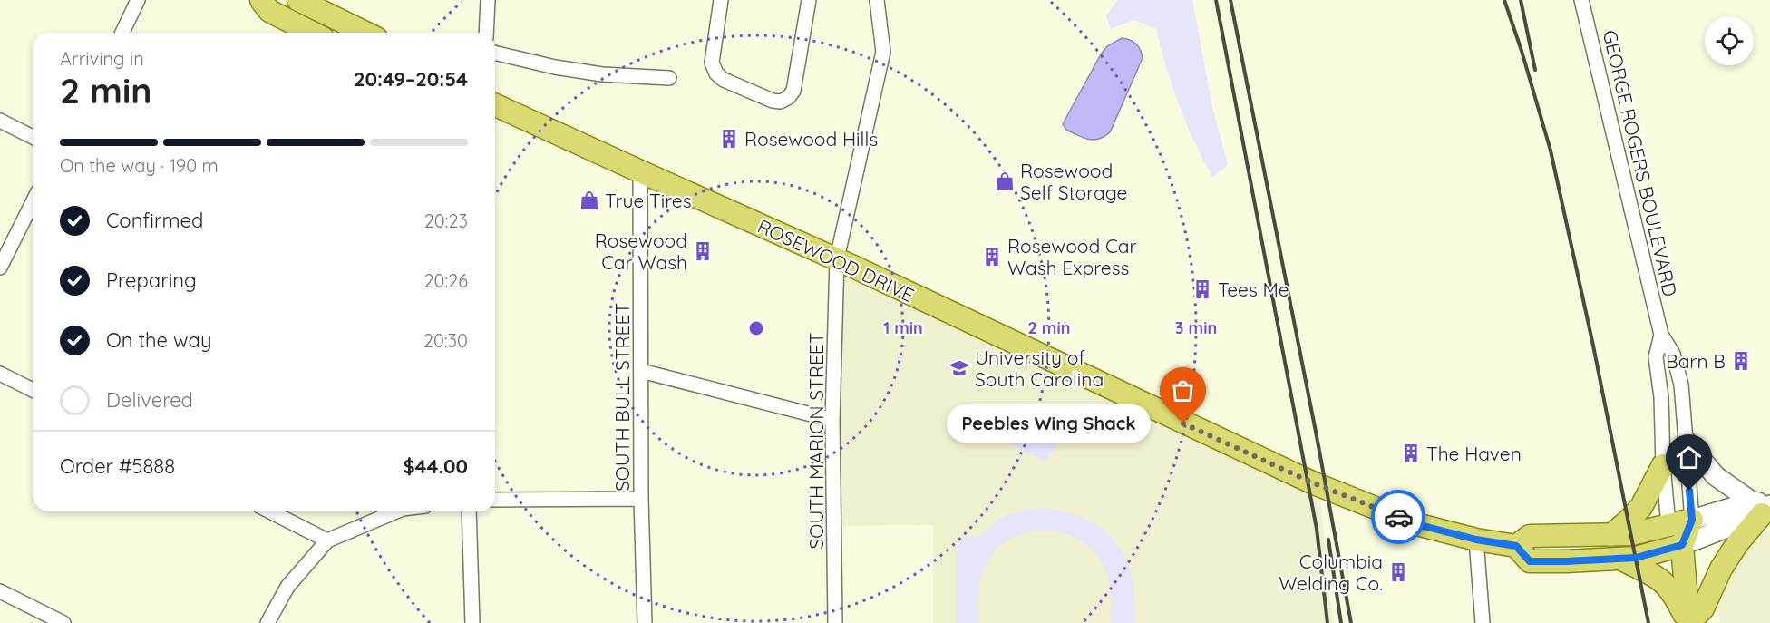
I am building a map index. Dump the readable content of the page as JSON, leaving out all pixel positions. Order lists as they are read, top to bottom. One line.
{"streets":{"main road":["ROSEWOOD DRIVE"],"street":["GEORGE ROGERS BOULEVARD","SOUTH BULL STREET","SOUTH MARION STREET"]},"crossings":[["ROSEWOOD DRIVE","SOUTH BULL STREET"],["ROSEWOOD DRIVE","SOUTH MARION STREET"]],"places":{"building":["Rosewood Hills","Rosewood Car Wash","Rosewood Car Wash Express","Tees Me","Barn B","The Haven","Columbia Welding Co."],"shop":["Rosewood Self Storage","True Tires"],"school or university":["University of South Carolina"],"other":["Peebles Wing Shack"]},"page":{"heading":["2 min","Arriving in","20:49–20:54"],"panel":["Order #5888","$44.00"],"bar":"On the way · 190 m","list":[["Confirmed","20:23"],["Preparing","20:26"],["On the way","20:30"],"Delivered"],"bubble":"Peebles Wing Shack"},"rings":["1 min","2 min","3 min"]}
